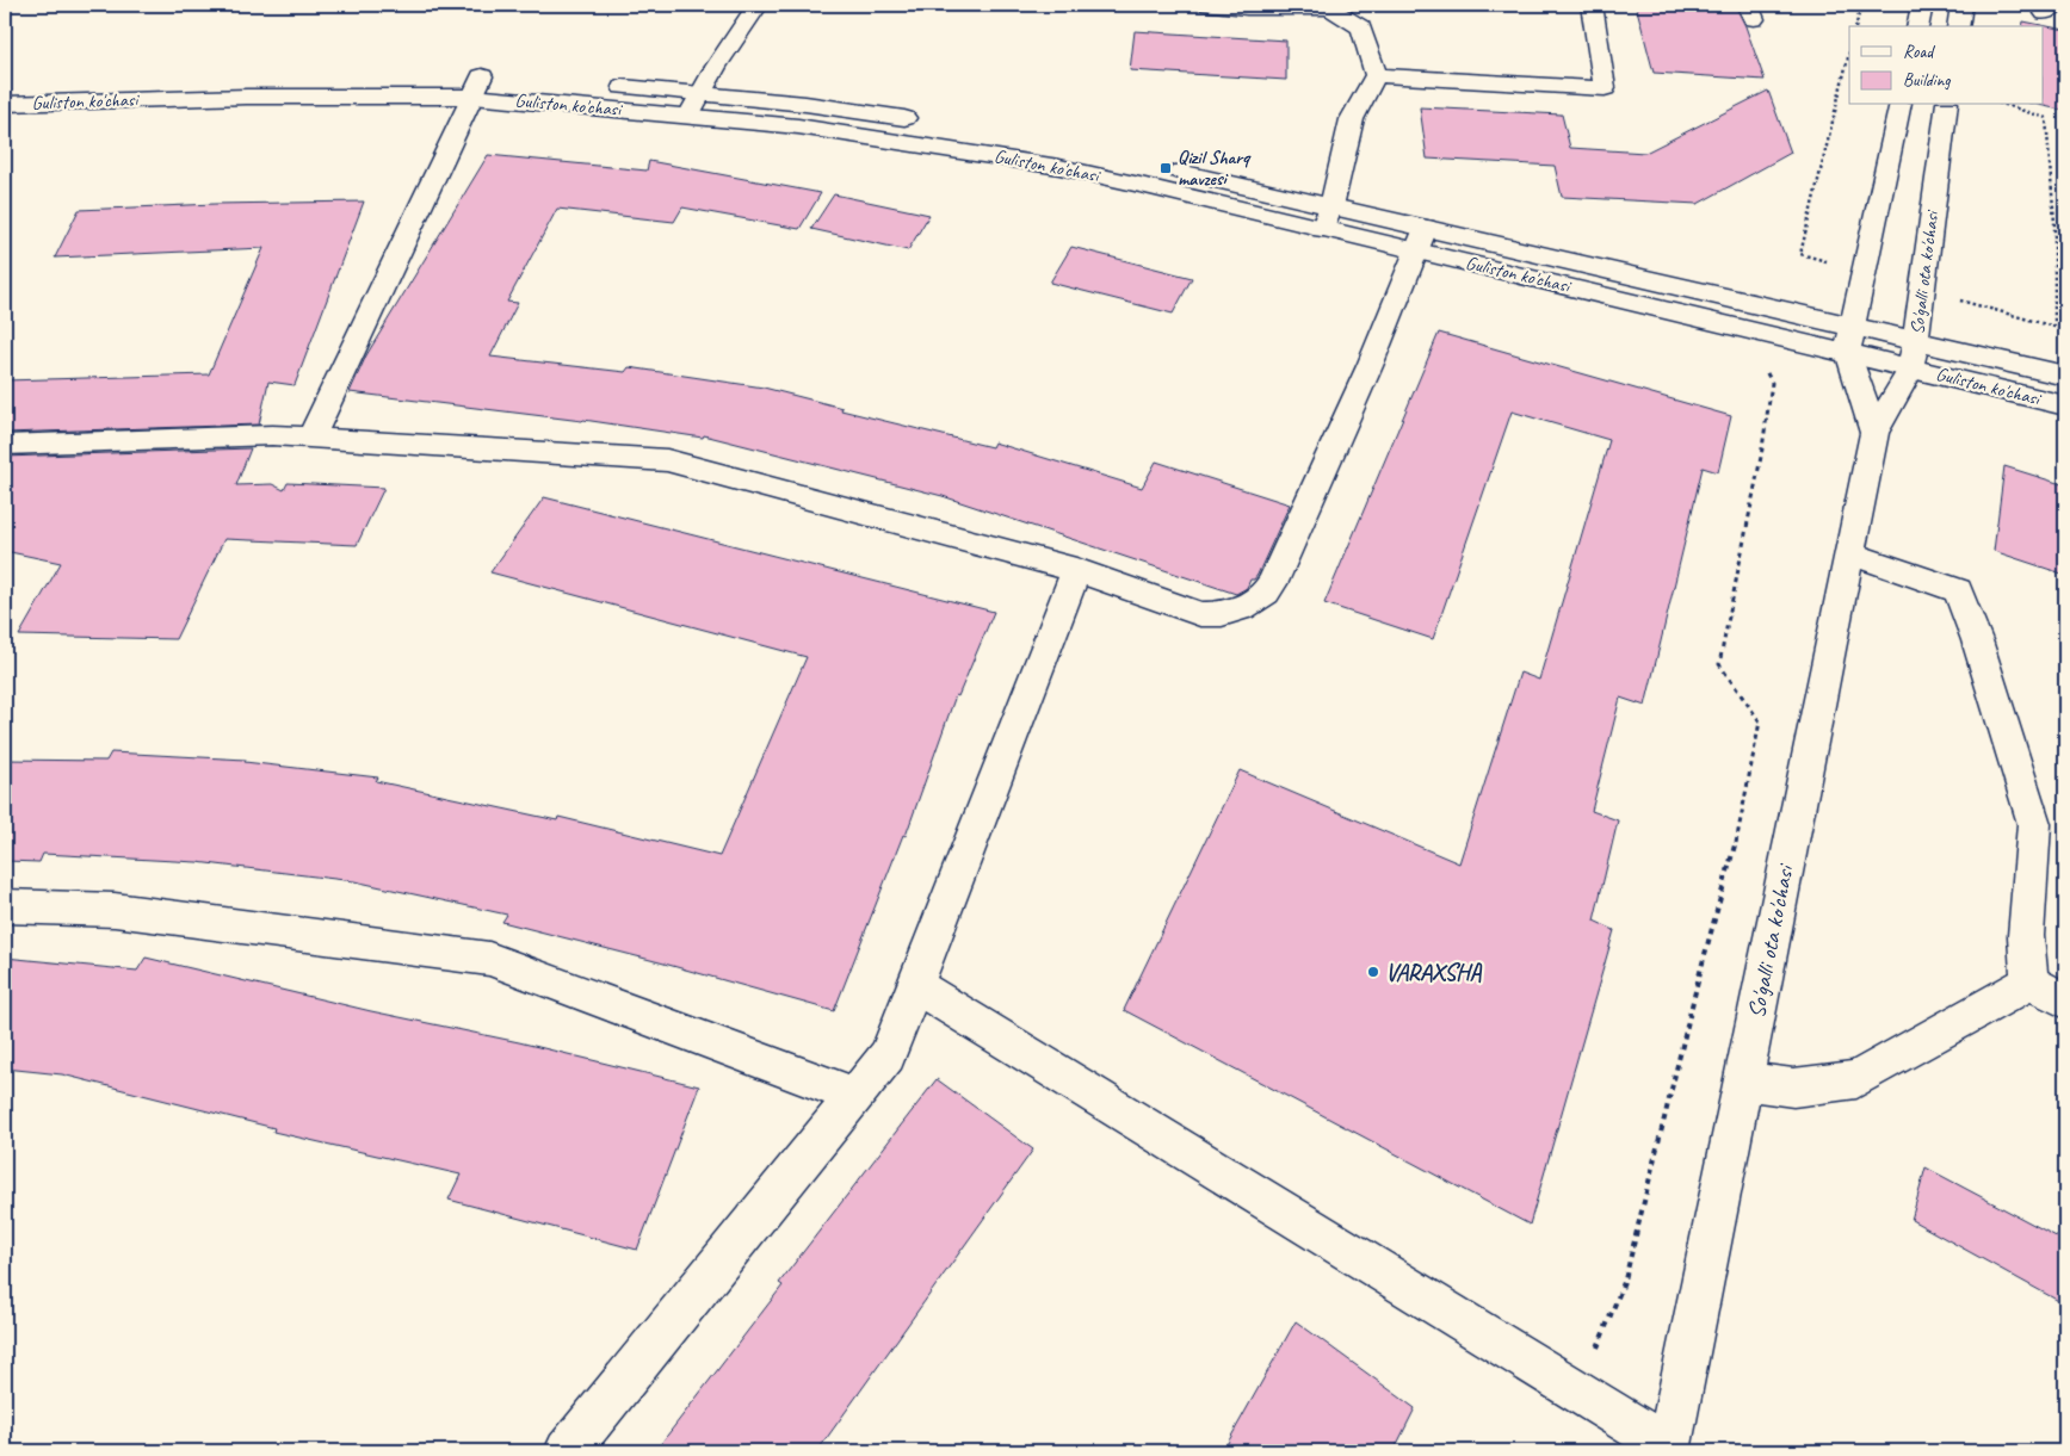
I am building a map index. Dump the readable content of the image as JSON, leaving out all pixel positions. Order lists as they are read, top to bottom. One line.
{"streets":{"main road":["Guliston ko'chasi","So'galli ota ko'chasi"]},"crossings":[["Guliston ko'chasi","So'galli ota ko'chasi"]],"places":{"transit":["Qizil Sharq mavzesi"],"other":["VARAXSHA"]},"legend":["Road","Building"]}
